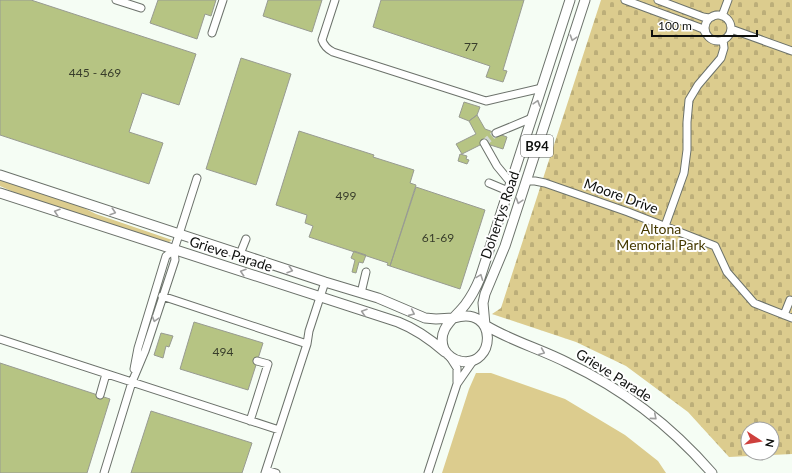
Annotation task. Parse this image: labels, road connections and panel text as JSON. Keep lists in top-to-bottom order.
{
  "streets": {
    "main road": ["B94", "Dohertys Road", "Grieve Parade"],
    "street": ["Moore Drive"]
  },
  "crossings": [
    ["B94", "Dohertys Road"],
    ["B94", "Grieve Parade"],
    ["Moore Drive", "Dohertys Road"],
    ["Dohertys Road", "Grieve Parade"]
  ],
  "parks": ["Altona Memorial Park"],
  "house_numbers": [
    "77",
    "445 - 469",
    "499",
    "61-69",
    "494"
  ],
  "scale_bar": "100 m",
  "north": "right"
}
